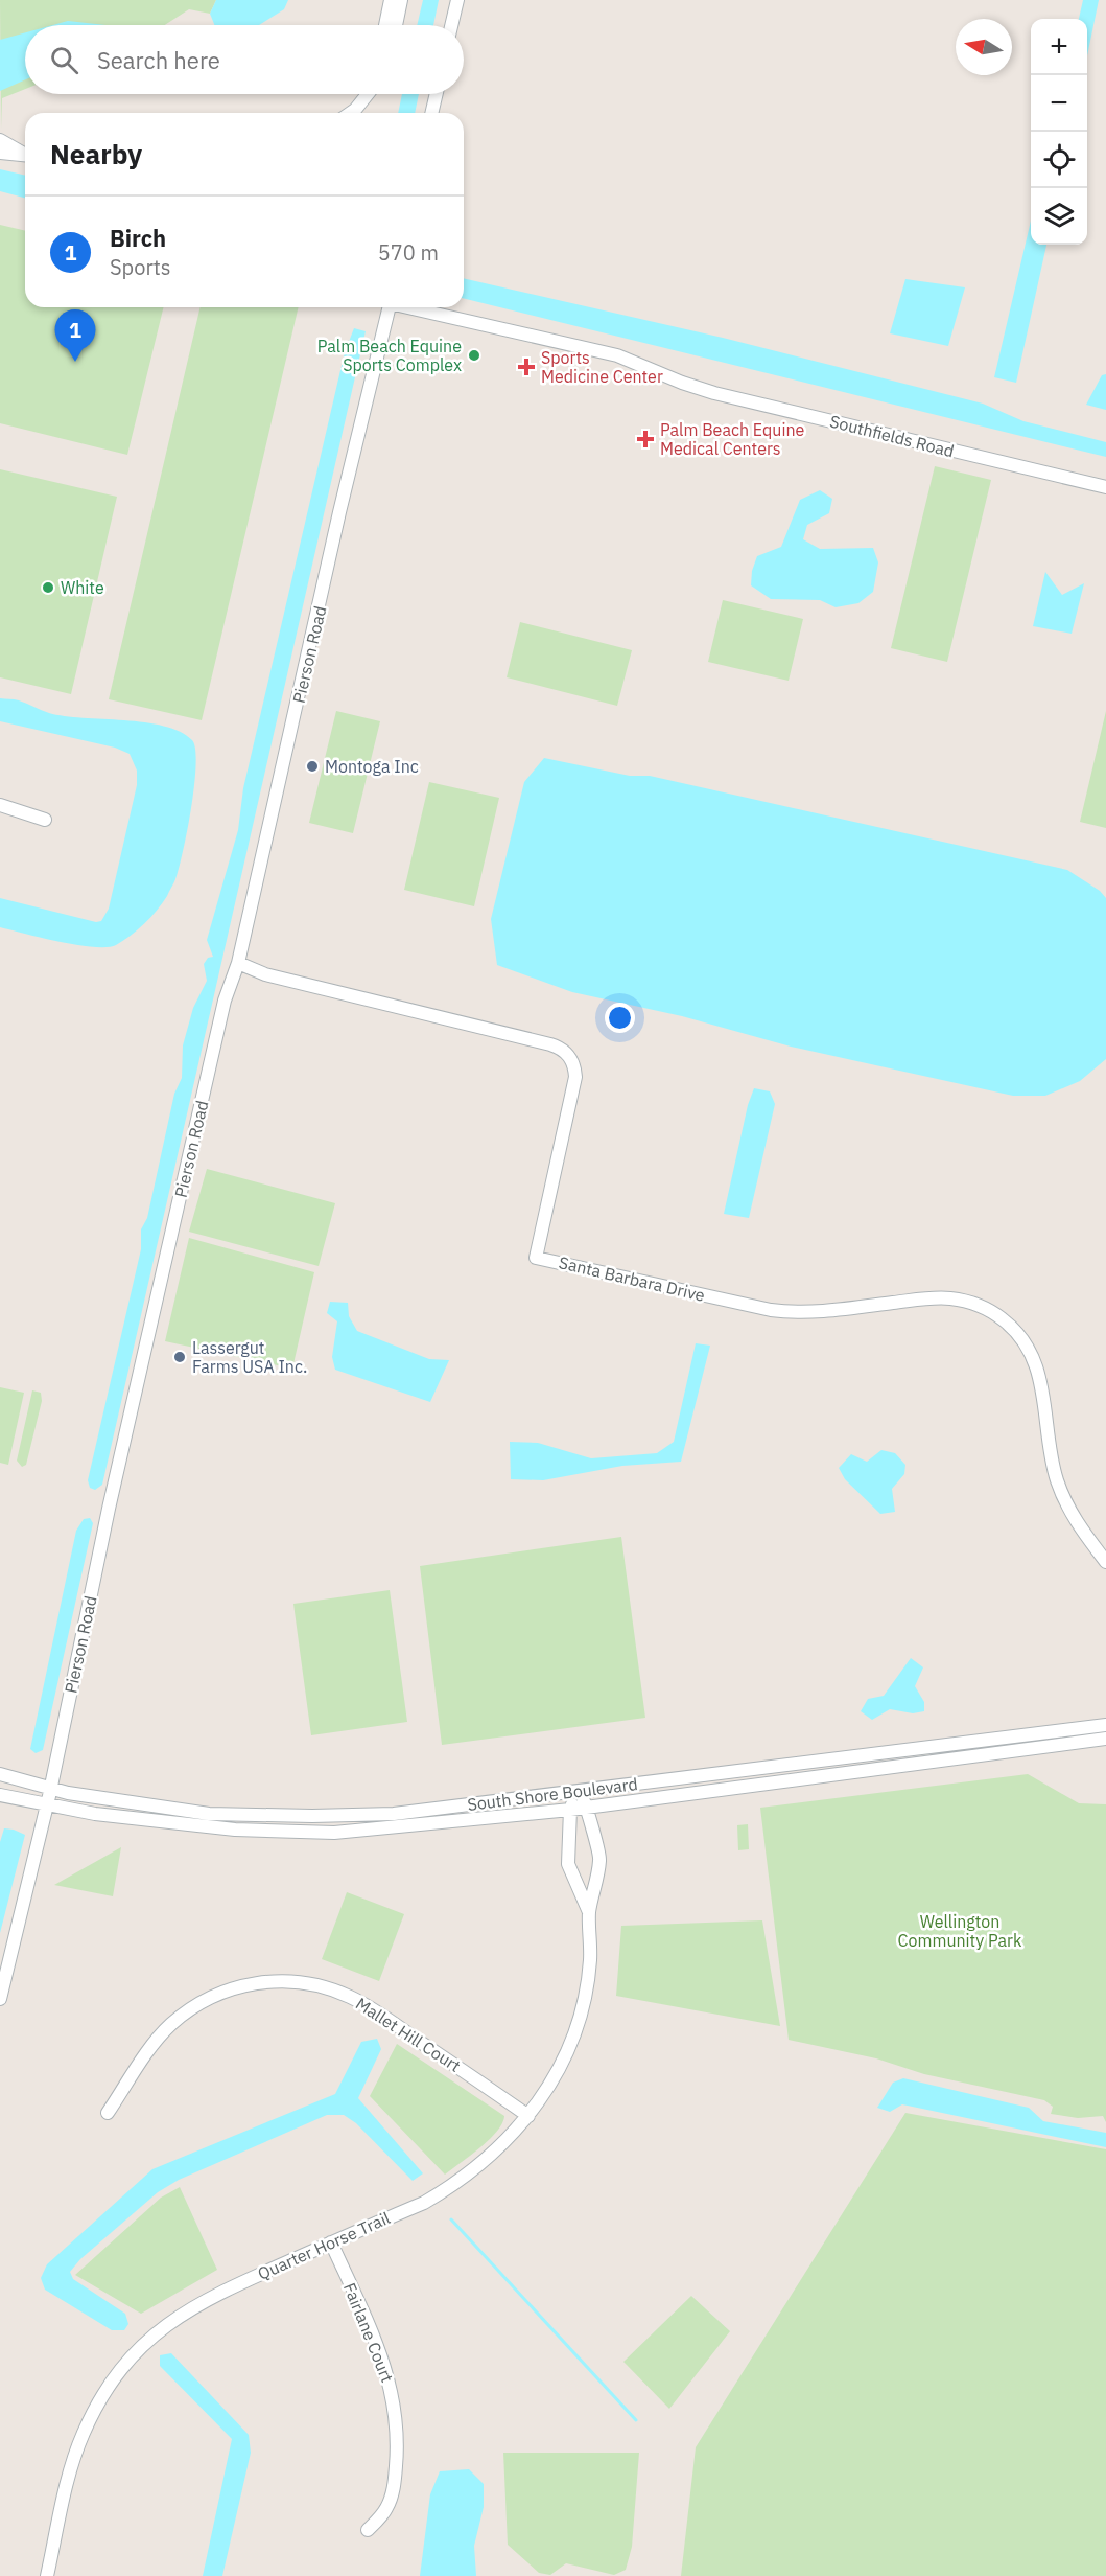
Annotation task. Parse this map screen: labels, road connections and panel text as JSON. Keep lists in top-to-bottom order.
{
  "streets": {
    "street": [
      "Southfields Road",
      "Pierson Road",
      "Santa Barbara Drive",
      "South Shore Boulevard",
      "Mallet Hill Court",
      "Quarter Horse Trail",
      "Fairlane Court"
    ]
  },
  "crossings": [
    ["Pierson Road", "Santa Barbara Drive"],
    ["Pierson Road", "South Shore Boulevard"],
    ["South Shore Boulevard", "Quarter Horse Trail"],
    ["Mallet Hill Court", "Quarter Horse Trail"],
    ["Quarter Horse Trail", "Fairlane Court"]
  ],
  "parks": ["Wellington Community Park"],
  "places": {
    "other": [
      "Palm Beach Equine Sports Complex",
      "White",
      "Montoga Inc",
      "Lassergut Farms USA Inc."
    ],
    "health": ["Sports Medicine Center", "Palm Beach Equine Medical Centers"]
  },
  "north": "left",
  "page": {
    "map_buttons": ["+", "−"],
    "search": "Search here",
    "heading": "Nearby",
    "list": [
      {
        "mark": "1",
        "name": "Birch",
        "note": "Sports",
        "value": "570 m"
      }
    ],
    "pins": "1"
  }
}
